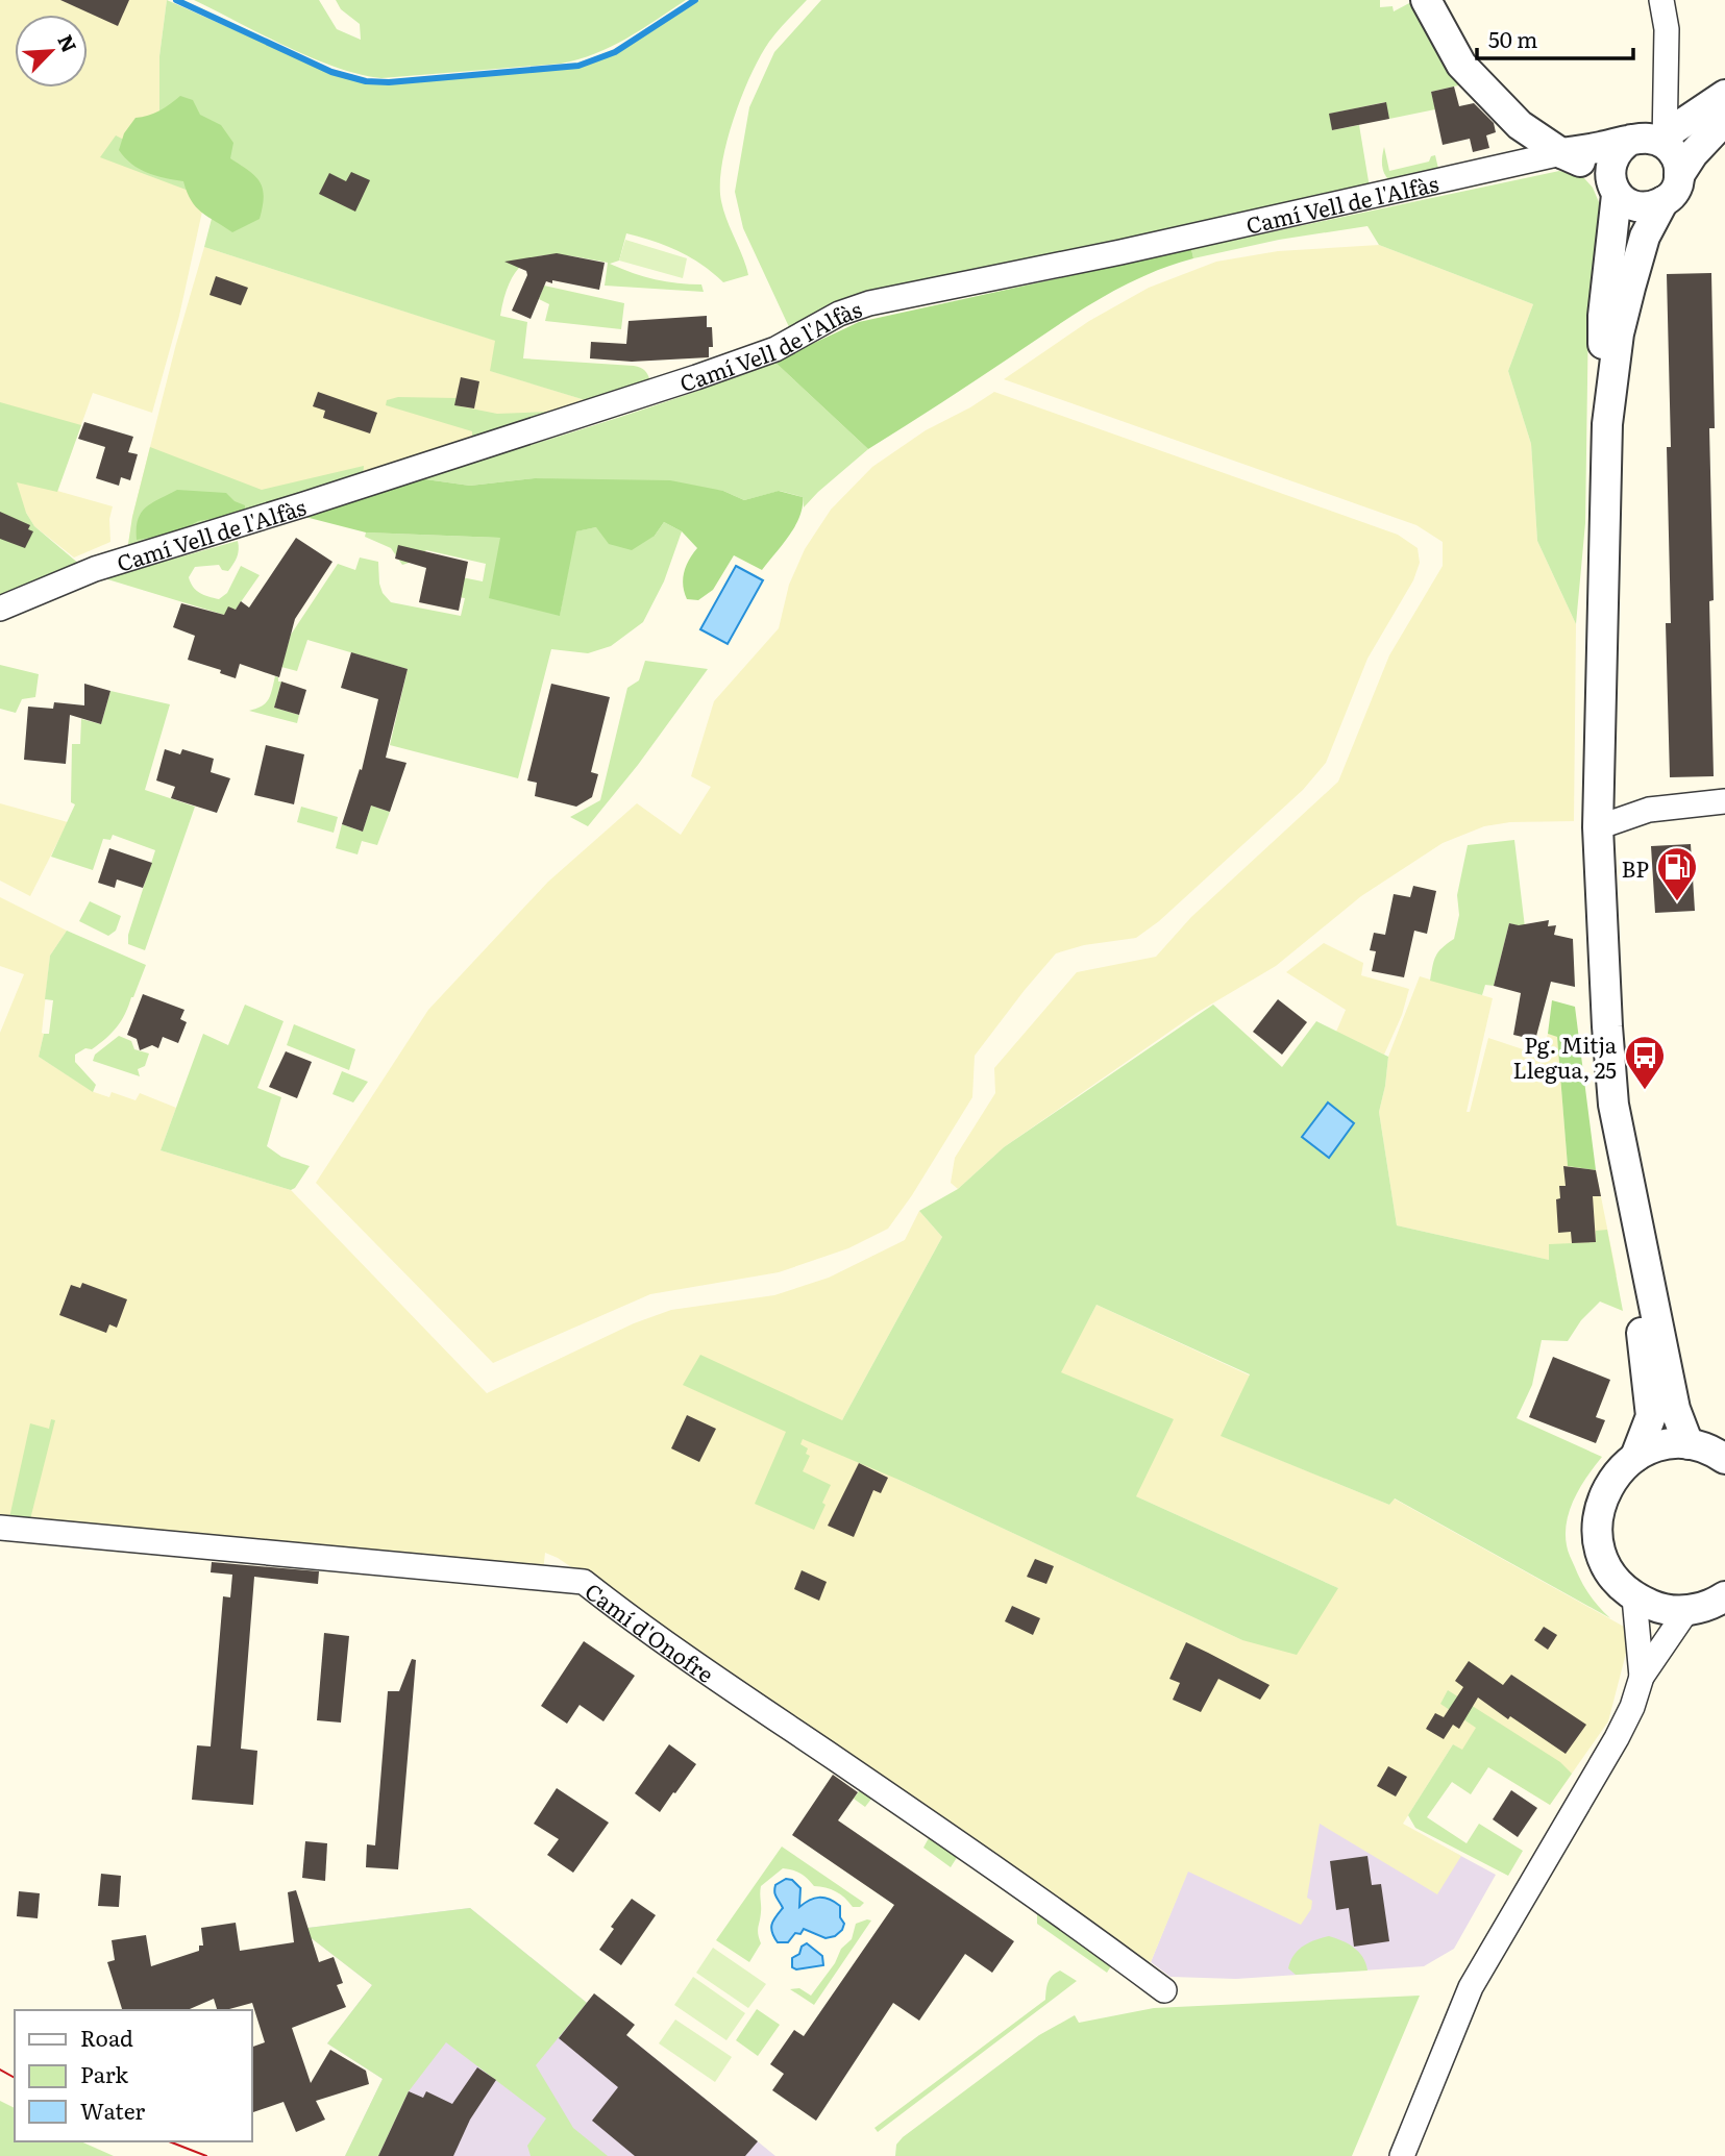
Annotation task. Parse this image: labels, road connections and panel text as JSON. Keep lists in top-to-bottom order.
{
  "streets": {
    "street": ["Camí Vell de l'Alfàs", "Camí d'Onofre"]
  },
  "places": {
    "fuel station": ["BP"],
    "bus stop": ["Pg. Mitja Llegua, 25"]
  },
  "legend": ["Road", "Park", "Water"],
  "scale_bar": "50 m",
  "north": "top right"
}
